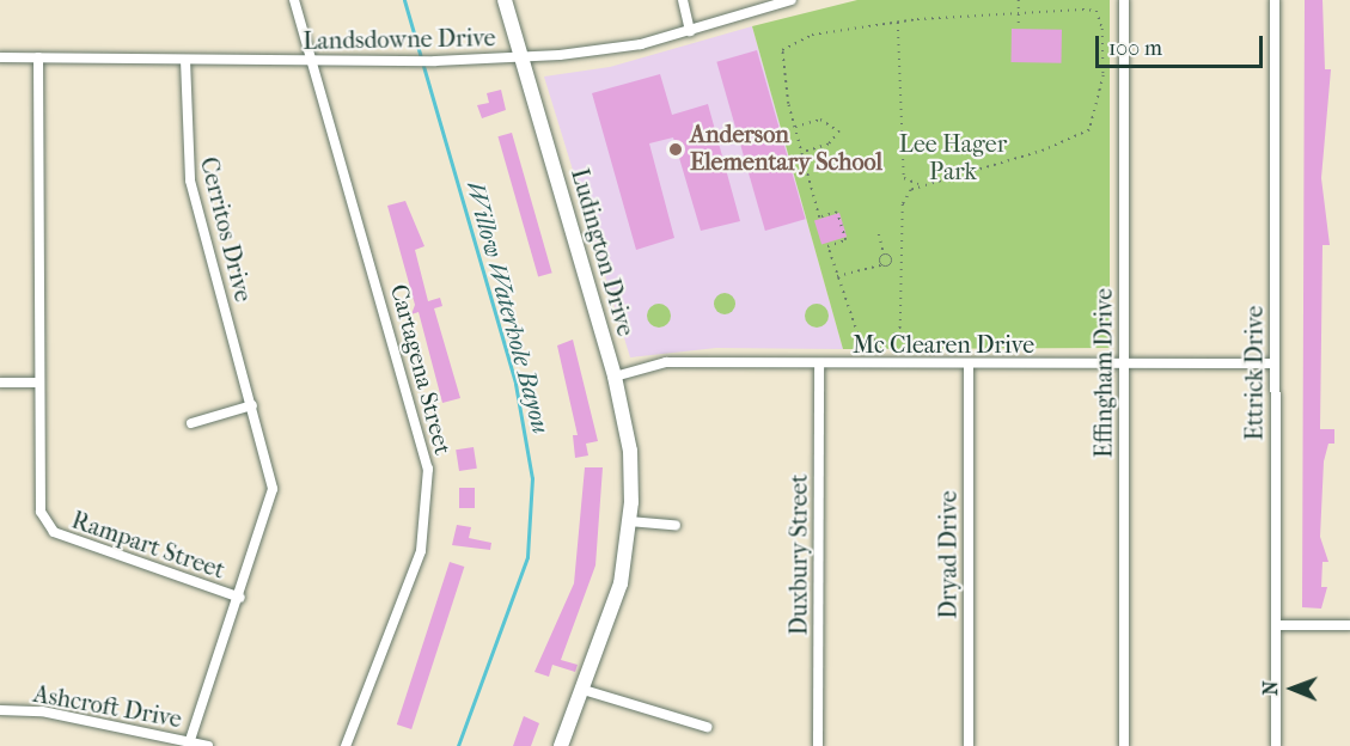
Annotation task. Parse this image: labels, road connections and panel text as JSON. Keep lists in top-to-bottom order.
{
  "streets": {
    "street": [
      "Landsdowne Drive",
      "Cerritos Drive",
      "Ludington Drive",
      "Mc Clearen Drive",
      "Cartagena Street",
      "Effingham Drive",
      "Ettrick Drive",
      "Rampart Street",
      "Duxbury Street",
      "Dryad Drive",
      "Ashcroft Drive"
    ]
  },
  "crossings": [
    ["Landsdowne Drive", "Cerritos Drive"],
    ["Landsdowne Drive", "Ludington Drive"],
    ["Landsdowne Drive", "Cartagena Street"],
    ["Cerritos Drive", "Rampart Street"],
    ["Cerritos Drive", "Ashcroft Drive"],
    ["Ludington Drive", "Mc Clearen Drive"],
    ["Mc Clearen Drive", "Effingham Drive"],
    ["Mc Clearen Drive", "Ettrick Drive"],
    ["Mc Clearen Drive", "Duxbury Street"],
    ["Mc Clearen Drive", "Dryad Drive"]
  ],
  "water": ["Willow Waterhole Bayou"],
  "parks": ["Lee Hager Park"],
  "places": ["Anderson Elementary School"],
  "scale_bar": "100 m",
  "north": "left"
}
